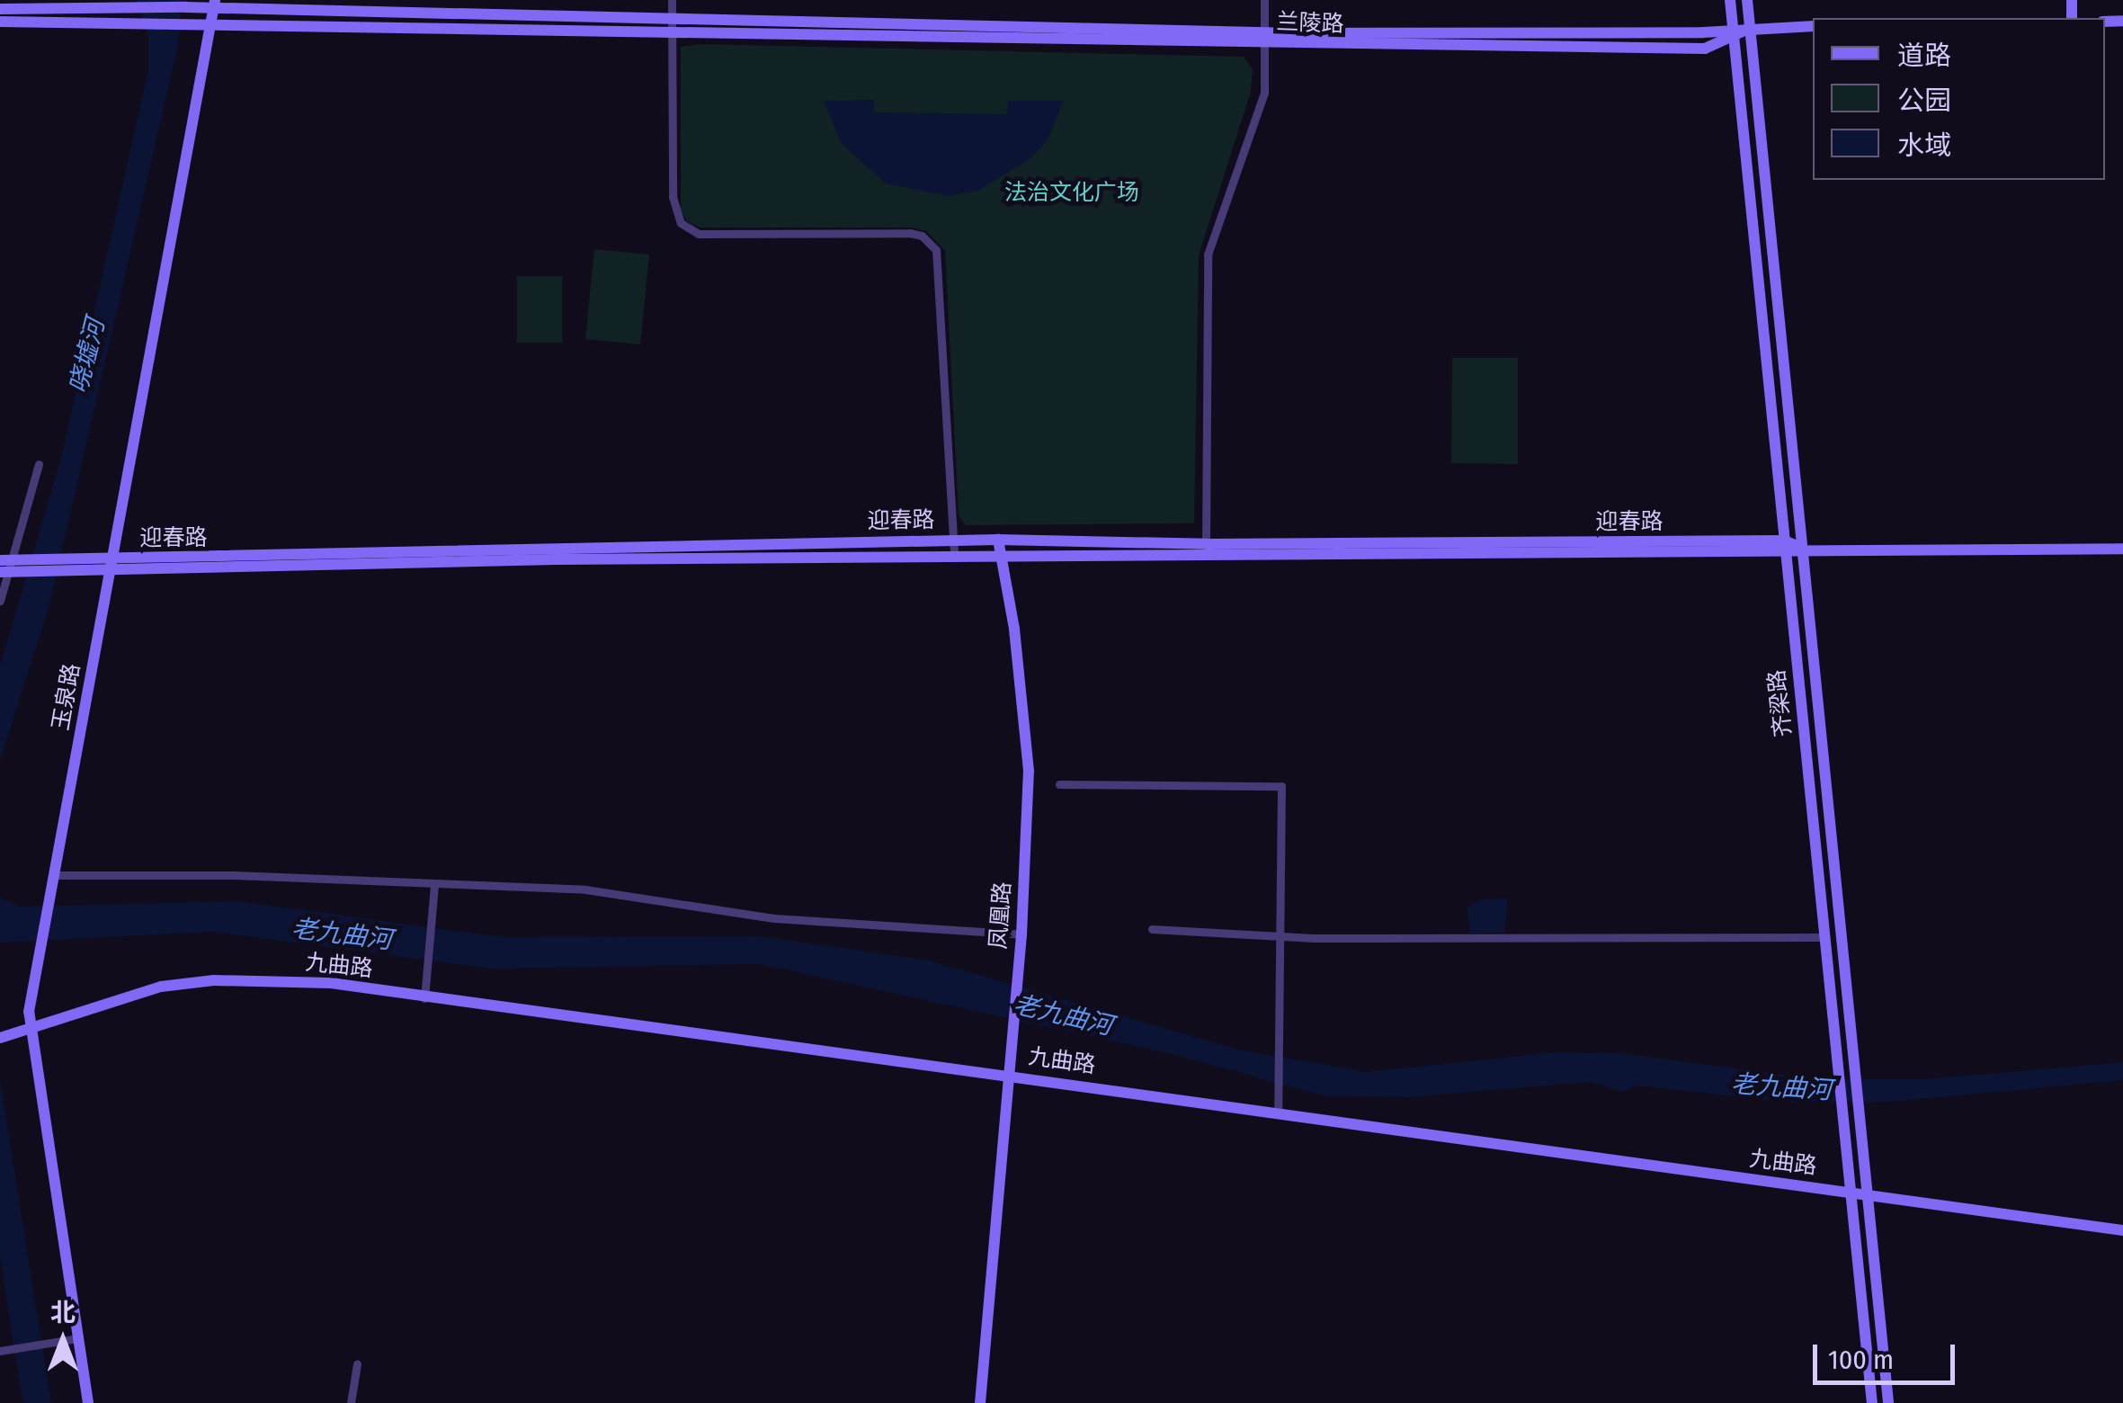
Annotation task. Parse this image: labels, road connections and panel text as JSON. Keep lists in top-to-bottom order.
{
  "streets": {
    "street": [
      "兰陵路",
      "迎春路",
      "玉泉路",
      "齐梁路",
      "凤凰路",
      "九曲路"
    ]
  },
  "crossings": [
    ["兰陵路", "玉泉路"],
    ["兰陵路", "齐梁路"],
    ["迎春路", "玉泉路"],
    ["迎春路", "齐梁路"],
    ["迎春路", "凤凰路"],
    ["玉泉路", "九曲路"],
    ["齐梁路", "九曲路"],
    ["凤凰路", "九曲路"]
  ],
  "water": ["哓墟河", "老九曲河"],
  "parks": ["法治文化广场"],
  "legend": ["道路", "公园", "水域"],
  "scale_bar": "100 m",
  "north": "top"
}
